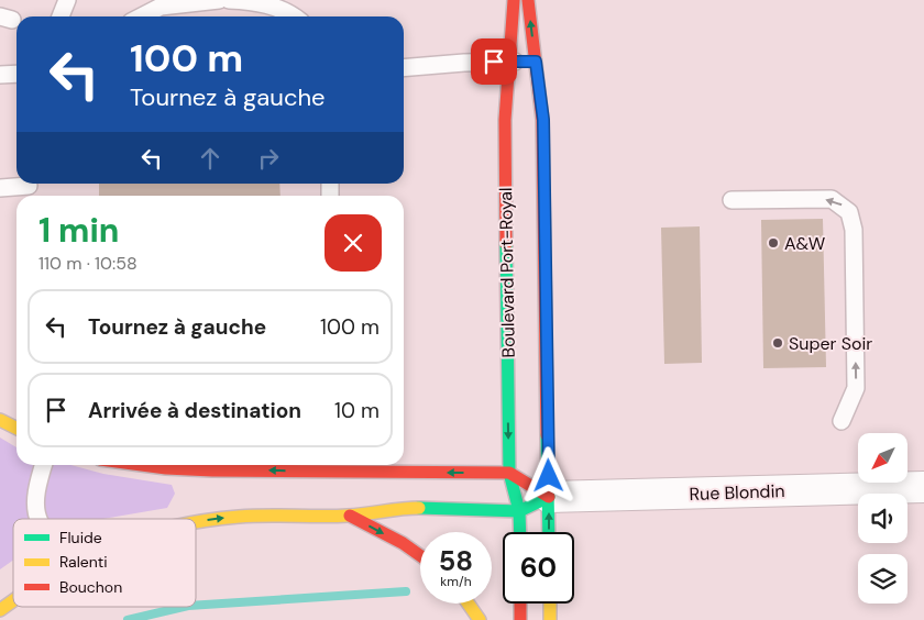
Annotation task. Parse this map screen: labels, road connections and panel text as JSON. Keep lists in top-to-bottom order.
{
  "streets": {
    "main road": ["Boulevard Port-Royal"],
    "street": ["Rue Blondin"]
  },
  "places": ["A&W", "Super Soir"],
  "legend": ["Fluide", "Ralenti", "Bouchon"],
  "north": "bottom left",
  "page": {
    "turn": ["100 m", "Tournez à gauche"],
    "heading": ["1 min", "110 m · 10:58"],
    "list": [
      {
        "name": "Tournez à gauche",
        "value": "100 m"
      },
      {
        "name": "Arrivée à destination",
        "value": "10 m"
      }
    ],
    "speed": "58 km/h",
    "limit": "60"
  }
}
